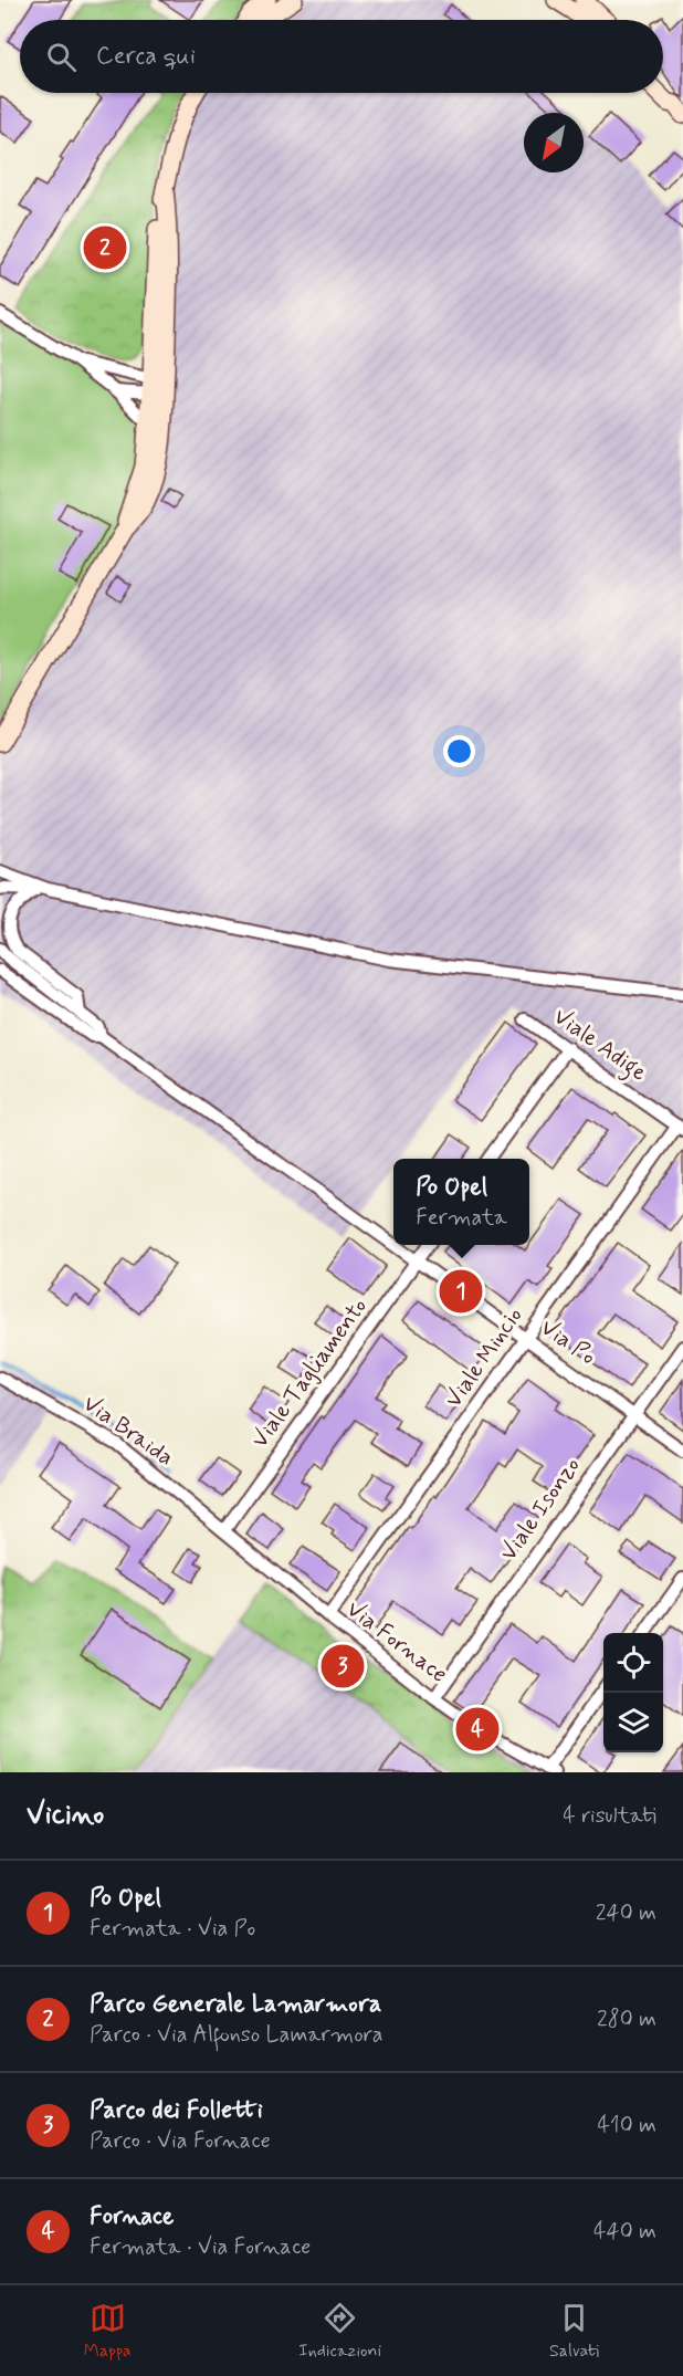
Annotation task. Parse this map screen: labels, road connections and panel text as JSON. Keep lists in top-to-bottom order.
{
  "streets": {
    "street": [
      "Viale Adige",
      "Via Po",
      "Viale Mincio",
      "Viale Tagliamento",
      "Via Braida",
      "Viale Isonzo",
      "Via Fornace"
    ]
  },
  "crossings": [
    ["Viale Adige", "Viale Mincio"],
    ["Via Po", "Viale Mincio"],
    ["Via Po", "Viale Tagliamento"],
    ["Via Po", "Viale Isonzo"],
    ["Viale Mincio", "Via Fornace"],
    ["Viale Tagliamento", "Via Braida"],
    ["Viale Tagliamento", "Via Fornace"],
    ["Via Braida", "Via Fornace"],
    ["Viale Isonzo", "Via Fornace"]
  ],
  "north": "bottom left",
  "page": {
    "search": "Cerca qui",
    "pins": [
      "2",
      "1",
      "3",
      "4"
    ],
    "popup": ["Po Opel", "Fermata"],
    "heading": ["Vicino", "4 risultati"],
    "list": [
      {
        "mark": "1",
        "name": "Po Opel",
        "note": "Fermata · Via Po",
        "value": "240 m"
      },
      {
        "mark": "2",
        "name": "Parco Generale Lamarmora",
        "note": "Parco · Via Alfonso Lamarmora",
        "value": "280 m"
      },
      {
        "mark": "3",
        "name": "Parco dei Folletti",
        "note": "Parco · Via Fornace",
        "value": "410 m"
      },
      {
        "mark": "4",
        "name": "Fornace",
        "note": "Fermata · Via Fornace",
        "value": "440 m"
      }
    ],
    "nav": ["Mappa", "Indicazioni", "Salvati"]
  }
}
